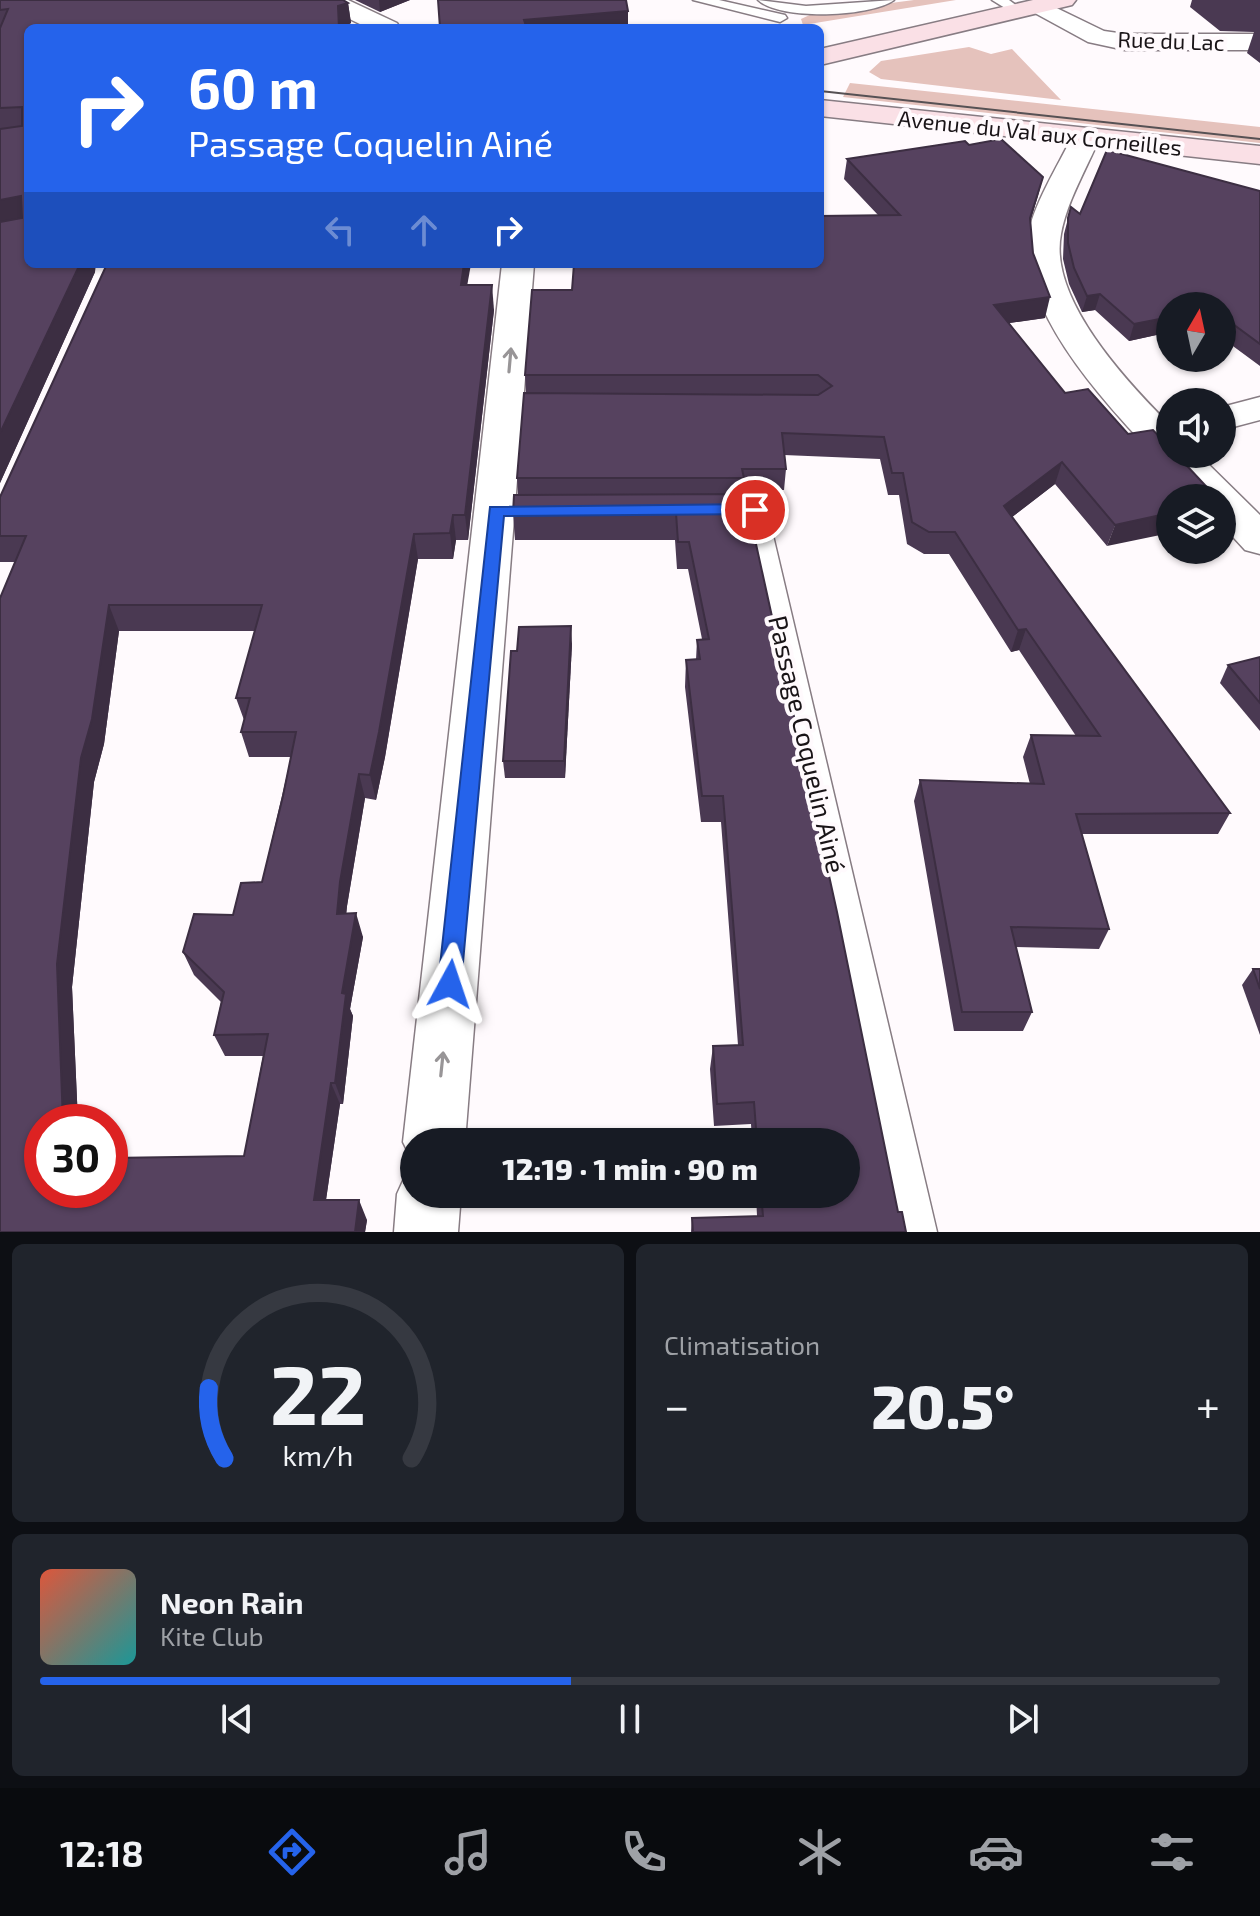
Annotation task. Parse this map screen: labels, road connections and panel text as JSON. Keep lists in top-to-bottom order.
{
  "streets": {
    "street": ["Rue du Lac", "Avenue du Val aux Corneilles"],
    "lane": ["Passage Coquelin Ainé"]
  },
  "north": "top",
  "page": {
    "turn": ["60 m", "Passage Coquelin Ainé"],
    "limit": "30",
    "trip": "12:19 · 1 min · 90 m",
    "tile": "Climatisation",
    "heat": ["−", "20.5°", "+"],
    "song": ["Neon Rain", "Kite Club"],
    "tabs": "12:18",
    "gauge": ["22", "km/h"]
  }
}
